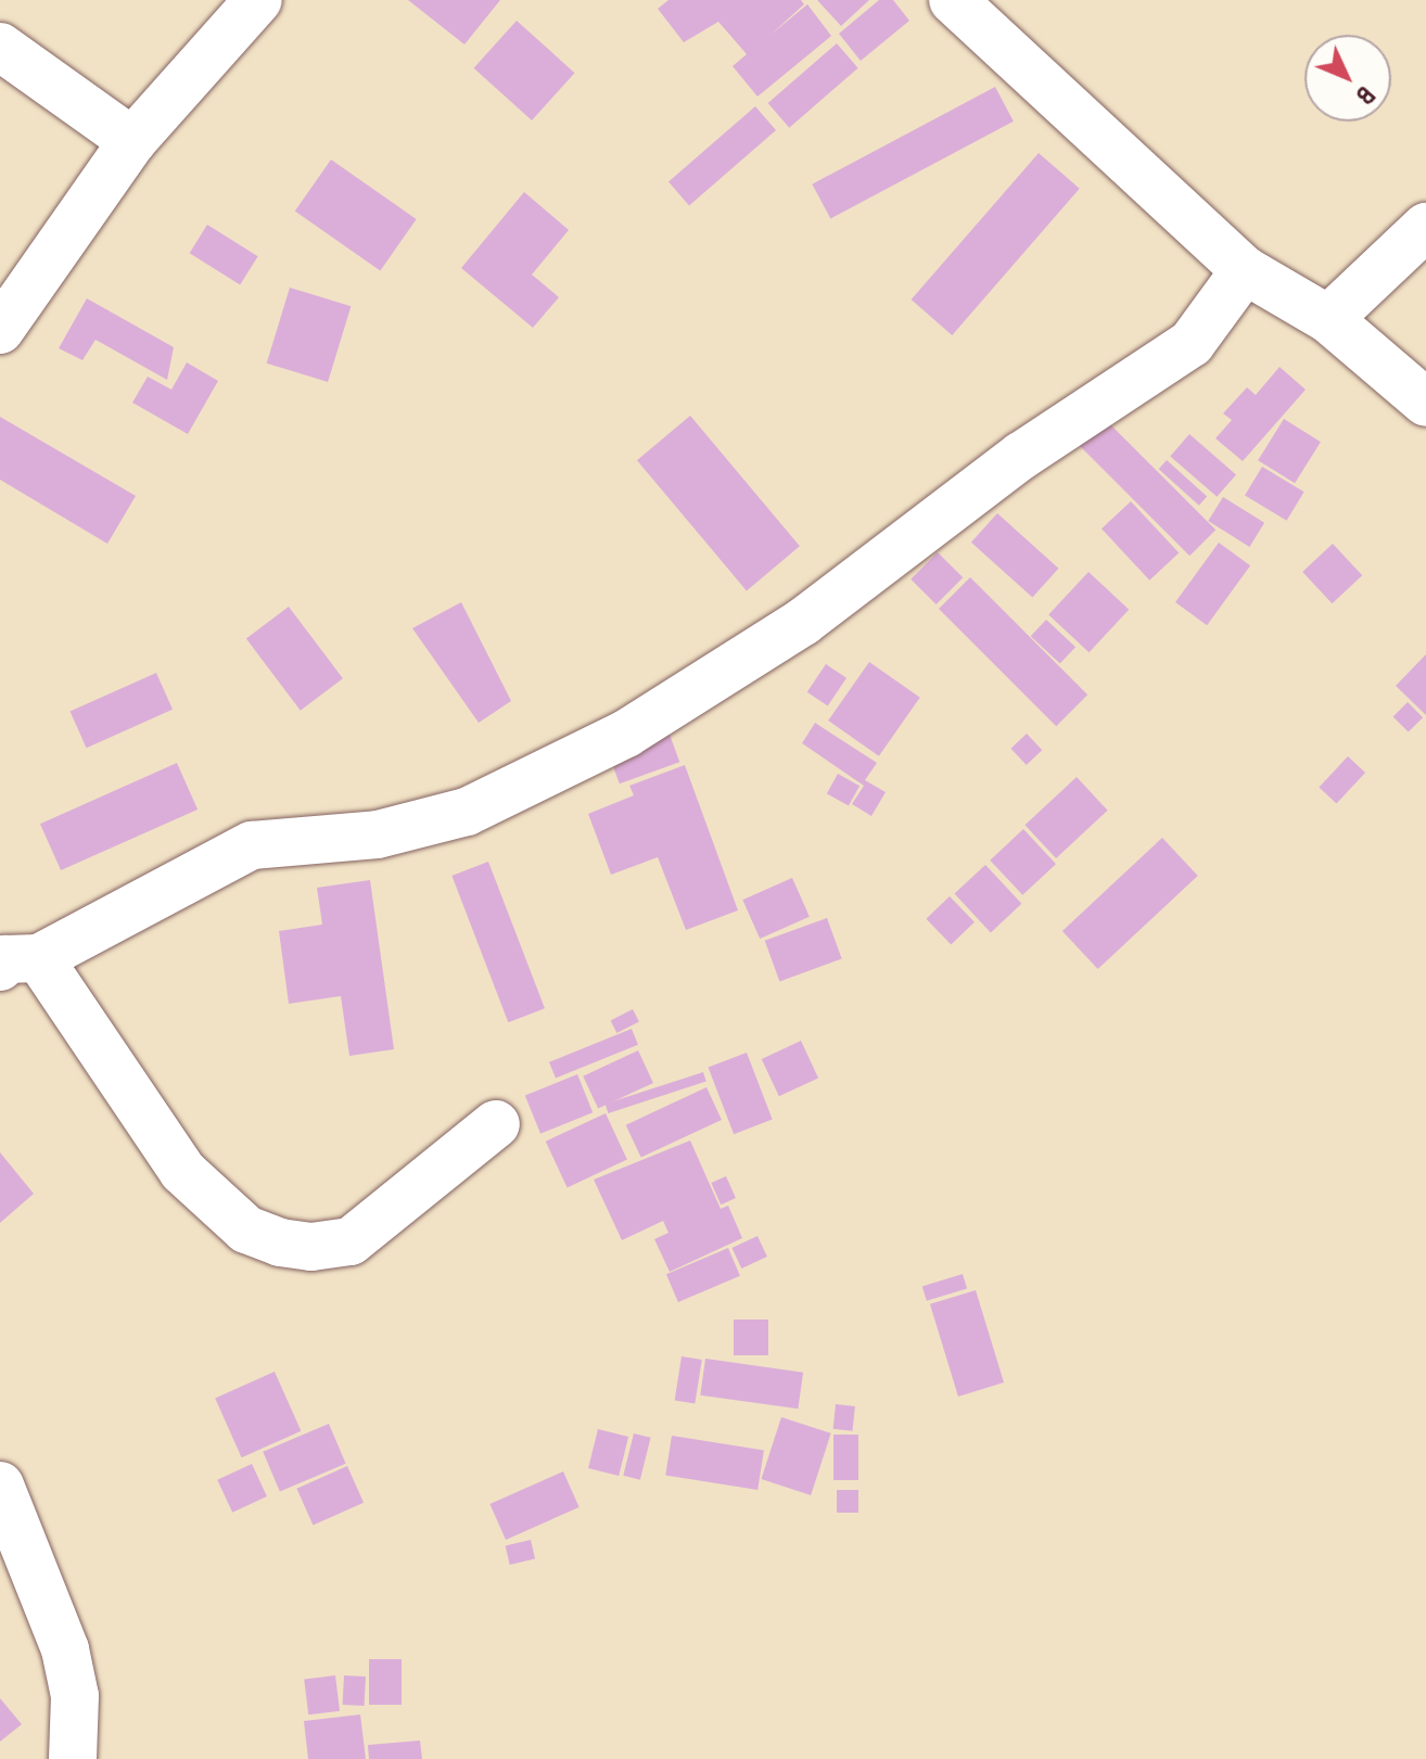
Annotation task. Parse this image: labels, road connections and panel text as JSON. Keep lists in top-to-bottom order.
{
  "north": "bottom right"
}
